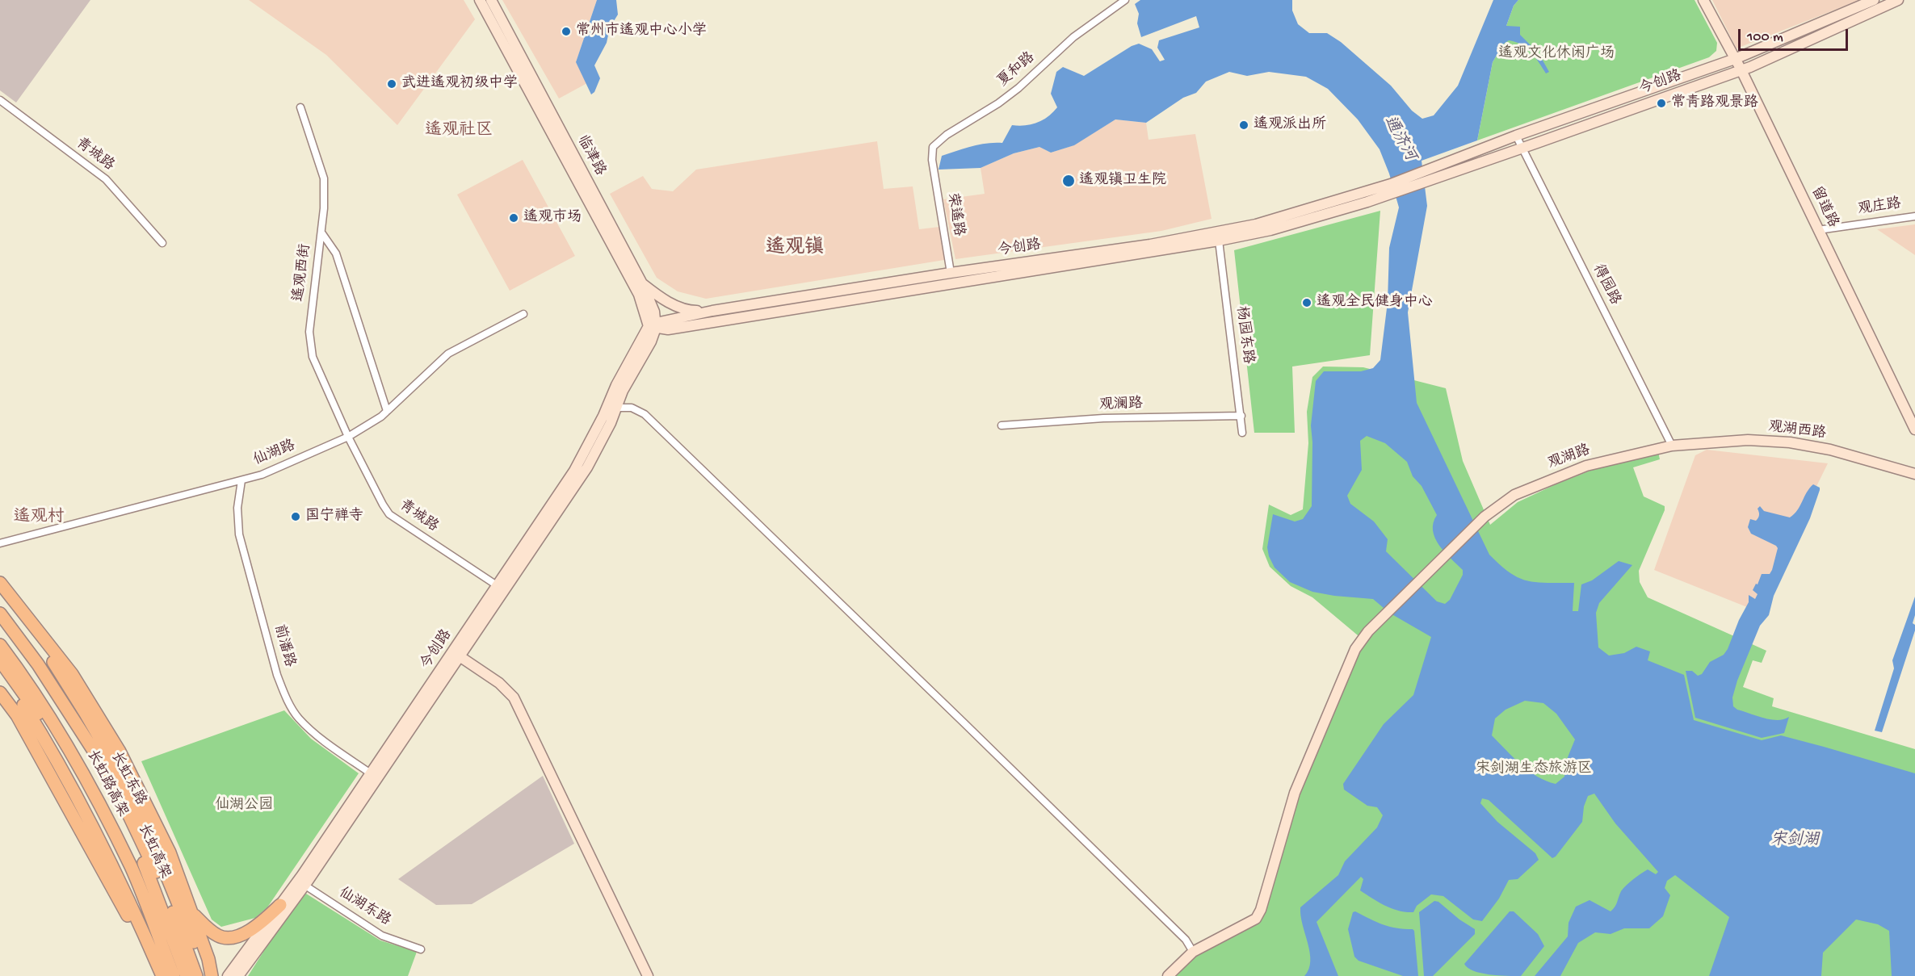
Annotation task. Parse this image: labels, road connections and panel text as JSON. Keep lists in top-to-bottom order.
{
  "streets": {
    "highway": ["长虹东路", "长虹路高架", "长虹高架"],
    "main road": [
      "今创路",
      "临津路",
      "留道路",
      "观湖西路",
      "观湖路"
    ],
    "street": [
      "夏和路",
      "青城路",
      "观庄路",
      "荣遥路",
      "遥观西街",
      "得园路",
      "杨园东路",
      "观澜路",
      "仙湖路",
      "前潘路",
      "仙湖东路"
    ]
  },
  "crossings": [
    ["夏和路", "荣遥路"],
    ["今创路", "青城路"],
    ["今创路", "临津路"],
    ["今创路", "留道路"],
    ["今创路", "荣遥路"],
    ["今创路", "得园路"],
    ["今创路", "杨园东路"],
    ["今创路", "前潘路"],
    ["今创路", "仙湖东路"],
    ["青城路", "遥观西街"],
    ["青城路", "仙湖路"],
    ["留道路", "观庄路"],
    ["遥观西街", "仙湖路"],
    ["得园路", "观湖西路"],
    ["得园路", "观湖路"],
    ["杨园东路", "观澜路"],
    ["观湖西路", "观湖路"],
    ["仙湖路", "前潘路"]
  ],
  "districts": ["遥观社区", "遥观镇", "遥观村"],
  "water": ["通济河", "宋剑湖"],
  "parks": ["遥观文化休闲广场", "宋剑湖生态旅游区", "仙湖公园"],
  "places": [
    "常州市遥观中心小学",
    "武进遥观初级中学",
    "常青路观景路",
    "遥观派出所",
    "遥观镇卫生院",
    "遥观市场",
    "遥观全民健身中心",
    "国宁禅寺"
  ],
  "scale_bar": "100 m"
}
